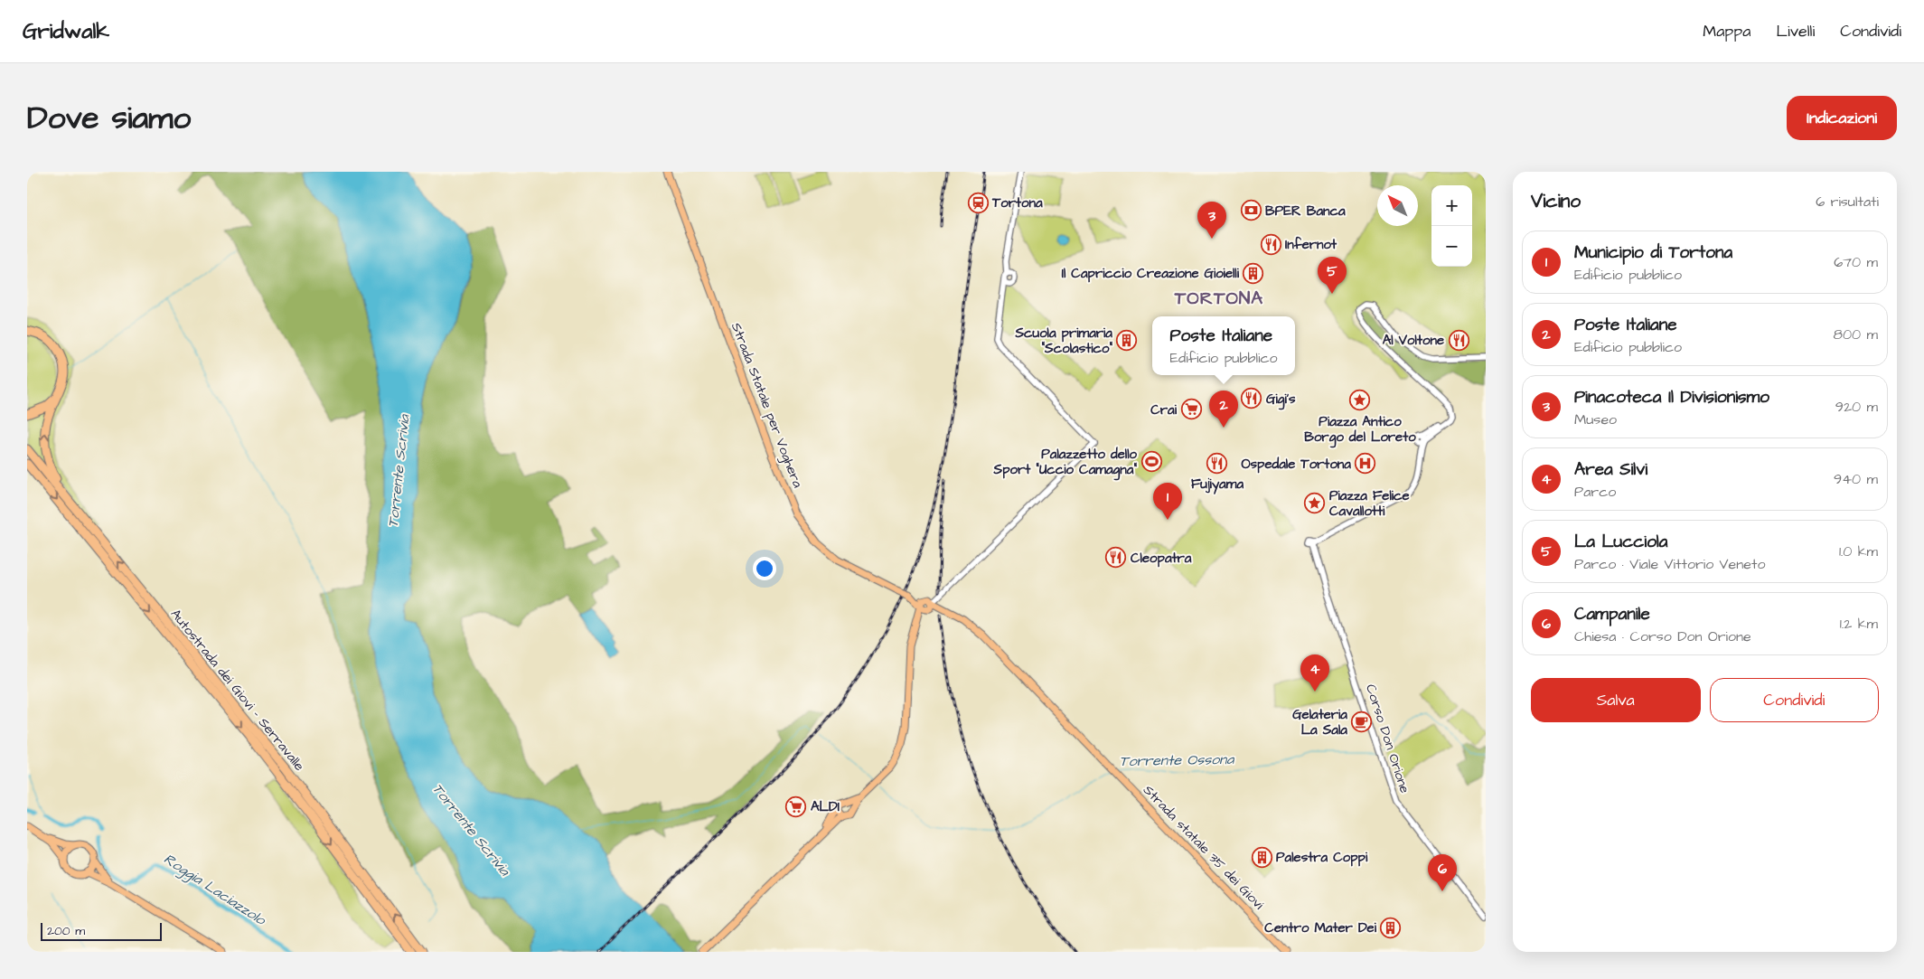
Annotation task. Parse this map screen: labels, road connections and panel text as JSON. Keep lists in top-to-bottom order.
{
  "streets": {
    "highway": ["Autostrada dei Giovi - Serravalle"],
    "main road": ["Strada Statale per Voghera", "Strada statale 35 dei Giovi"],
    "street": ["Corso Don Orione"]
  },
  "crossings": [
    ["Strada Statale per Voghera", "Strada statale 35 dei Giovi"]
  ],
  "districts": ["TORTONA"],
  "water": ["Torrente Scrivia", "Torrente Ossona", "Roggia Laciazzolo"],
  "places": {
    "station": ["Tortona"],
    "bank": ["BPER Banca"],
    "restaurant": [
      "Infernot",
      "Al Voltone",
      "Gigi's",
      "Fujiyama",
      "Cleopatra"
    ],
    "building": [
      "Il Capriccio Creazione Gioielli",
      "Scuola primaria \"Scolastico\"",
      "Palestra Coppi",
      "Centro Mater Dei"
    ],
    "place": ["Piazza Antico Borgo del Loreto", "Piazza Felice Cavallotti"],
    "supermarket": ["Crai", "ALDI"],
    "sports": ["Palazzetto dello Sport \"Uccio Camagna\""],
    "hospital": ["Ospedale Tortona"],
    "cafe": ["Gelateria La Sala"]
  },
  "scale_bar": "200 m",
  "north": "top left",
  "page": {
    "header": "Gridwalk",
    "nav": ["Mappa", "Livelli", "Condividi"],
    "title": "Dove siamo",
    "buttons": [
      "Indicazioni",
      ["Salva", "Condividi"]
    ],
    "heading": ["Vicino", "6 risultati"],
    "map_buttons": ["+", "−"],
    "pins": [
      "3",
      "5",
      "2",
      "1",
      "4",
      "6"
    ],
    "list": [
      {
        "mark": "1",
        "name": "Municipio di Tortona",
        "note": "Edificio pubblico",
        "value": "670 m"
      },
      {
        "mark": "2",
        "name": "Poste Italiane",
        "note": "Edificio pubblico",
        "value": "800 m"
      },
      {
        "mark": "3",
        "name": "Pinacoteca Il Divisionismo",
        "note": "Museo",
        "value": "920 m"
      },
      {
        "mark": "4",
        "name": "Area Silvi",
        "note": "Parco",
        "value": "940 m"
      },
      {
        "mark": "5",
        "name": "La Lucciola",
        "note": "Parco · Viale Vittorio Veneto",
        "value": "1.0 km"
      },
      {
        "mark": "6",
        "name": "Campanile",
        "note": "Chiesa · Corso Don Orione",
        "value": "1.2 km"
      }
    ],
    "popup": ["Poste Italiane", "Edificio pubblico"],
    "scale": "200 m"
  }
}
